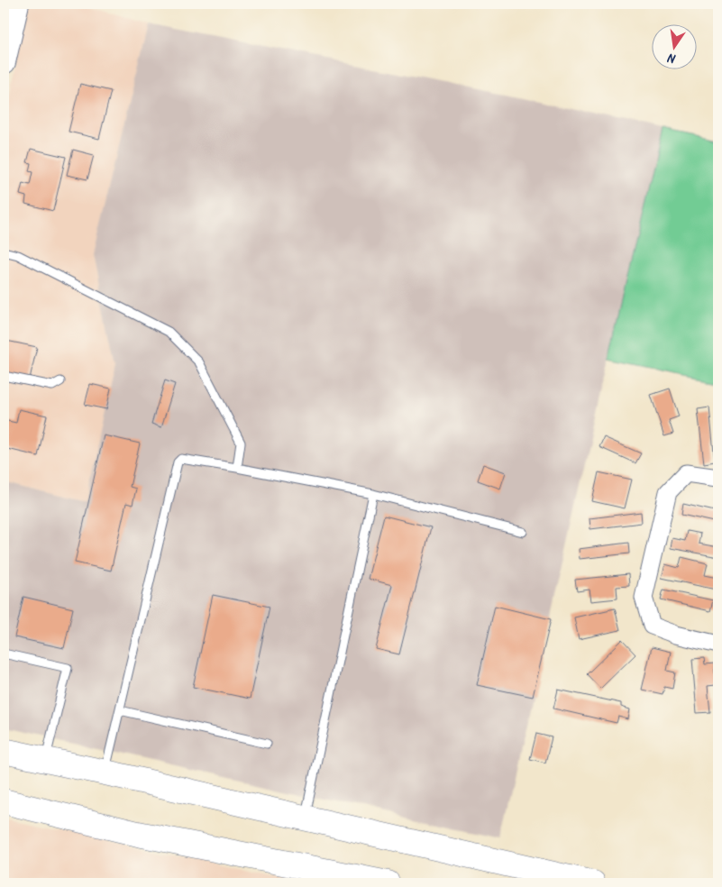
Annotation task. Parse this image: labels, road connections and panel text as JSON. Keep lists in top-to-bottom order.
{
  "north": "bottom"
}
